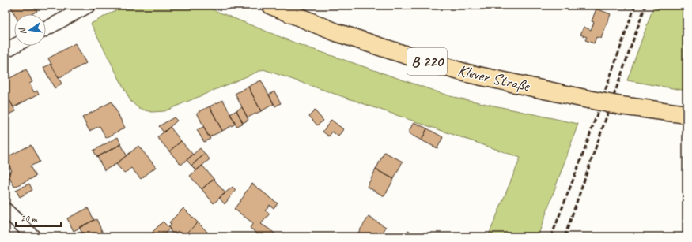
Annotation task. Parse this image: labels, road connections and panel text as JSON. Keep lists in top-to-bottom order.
{
  "streets": {
    "main road": ["B 220", "Klever Straße"]
  },
  "scale_bar": "20 m",
  "north": "left"
}
